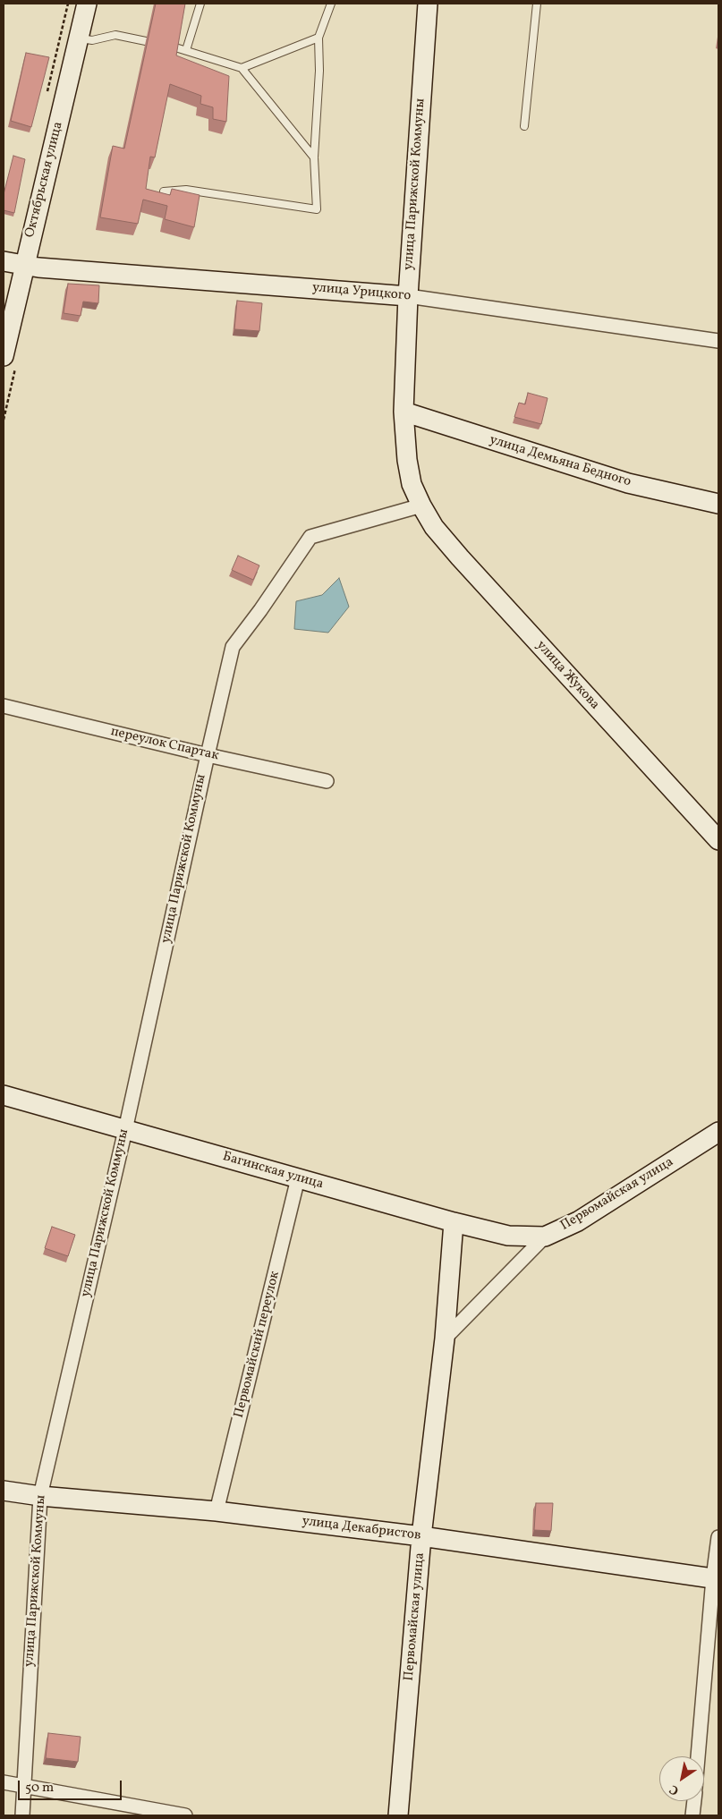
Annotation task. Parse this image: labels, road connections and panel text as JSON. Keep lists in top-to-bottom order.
{
  "streets": {
    "main road": [
      "Октябрьская улица",
      "улица Парижской Коммуны",
      "улица Урицкого",
      "улица Демьяна Бедного",
      "улица Жукова",
      "Багинская улица",
      "Первомайская улица",
      "улица Декабристов"
    ],
    "street": ["переулок Спартак", "Первомайский переулок"]
  },
  "crossings": [
    ["Октябрьская улица", "улица Урицкого"],
    ["улица Парижской Коммуны", "улица Урицкого"],
    ["улица Парижской Коммуны", "улица Демьяна Бедного"],
    ["улица Парижской Коммуны", "улица Жукова"],
    ["улица Парижской Коммуны", "переулок Спартак"],
    ["улица Парижской Коммуны", "Багинская улица"],
    ["улица Парижской Коммуны", "улица Декабристов"],
    ["Багинская улица", "Первомайская улица"],
    ["Багинская улица", "Первомайский переулок"],
    ["Первомайская улица", "улица Декабристов"],
    ["Первомайский переулок", "улица Декабристов"]
  ],
  "scale_bar": "50 m",
  "north": "bottom left"
}
